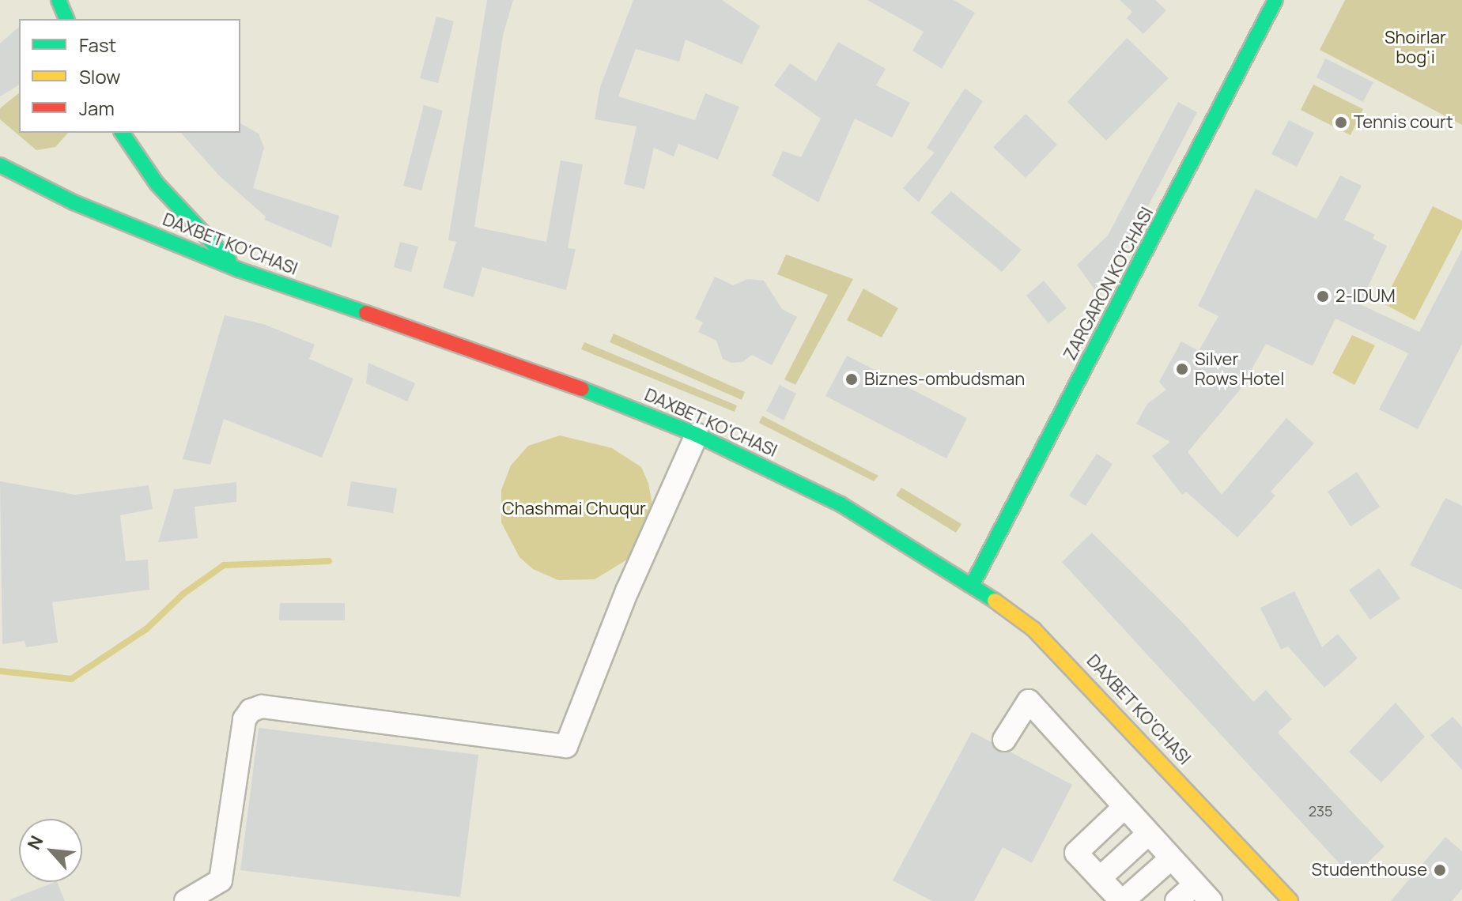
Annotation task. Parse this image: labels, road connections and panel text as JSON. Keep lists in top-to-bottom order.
{
  "streets": {
    "main road": ["DAXBET KO'CHASI", "ZARGARON KO'CHASI"]
  },
  "crossings": [
    ["DAXBET KO'CHASI", "ZARGARON KO'CHASI"]
  ],
  "parks": ["Shoirlar bog'i", "Chashmai Chuqur"],
  "places": [
    "Tennis court",
    "2-IDUM",
    "Silver Rows Hotel",
    "Biznes-ombudsman",
    "Studenthouse"
  ],
  "house_numbers": ["235"],
  "legend": ["Fast", "Slow", "Jam"],
  "north": "top left"
}
